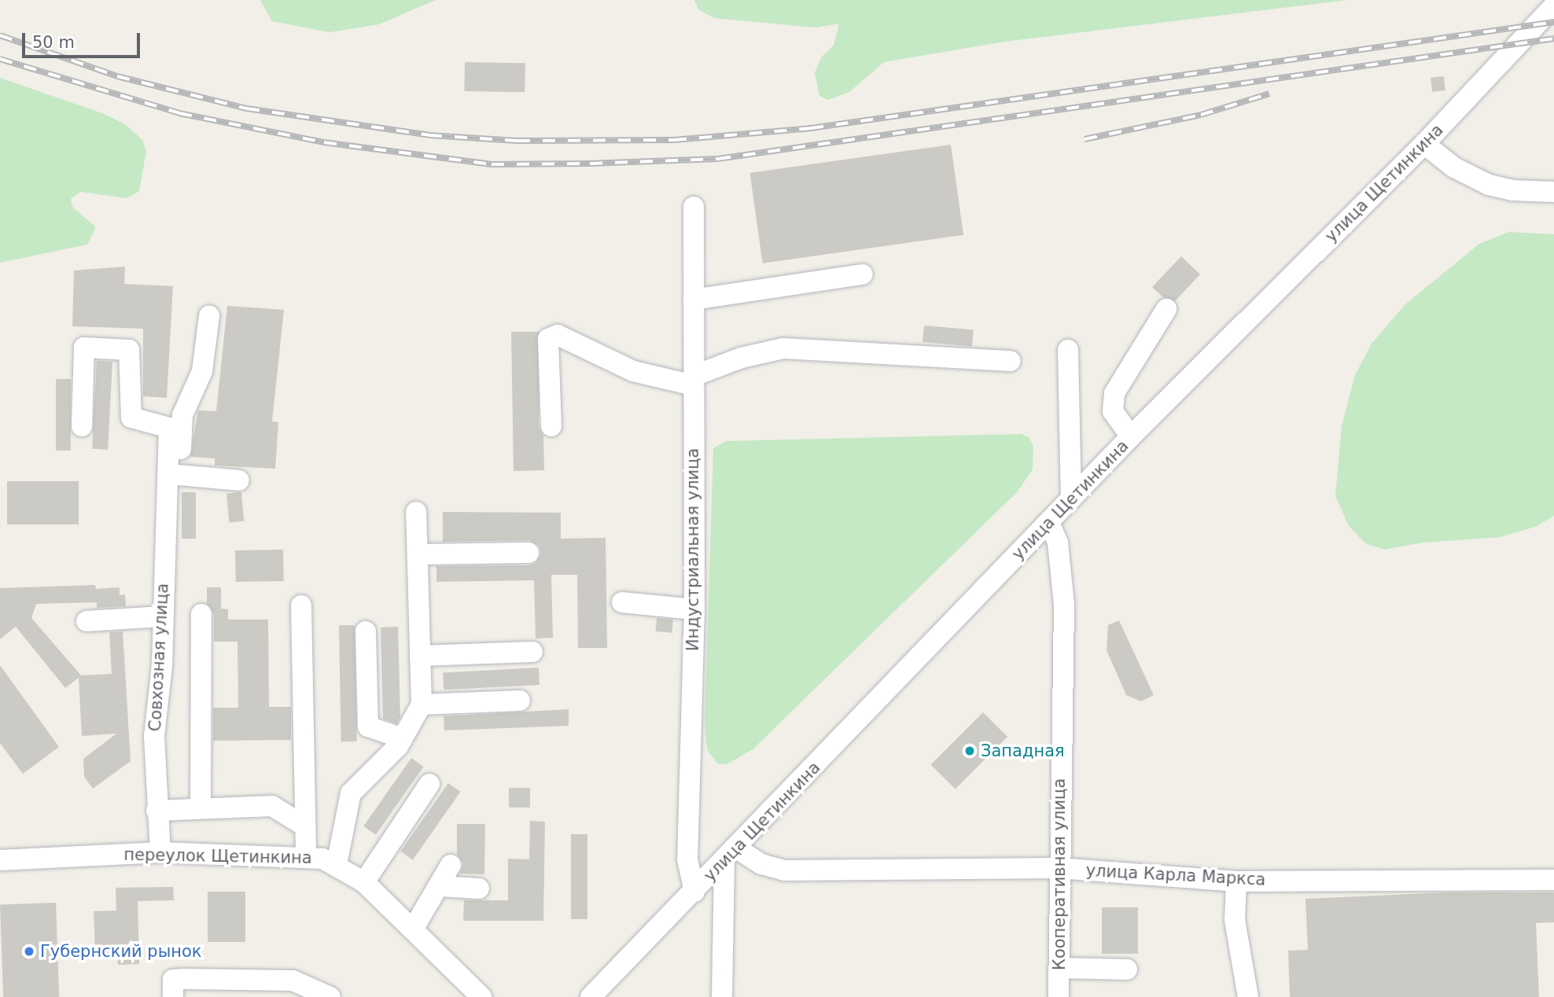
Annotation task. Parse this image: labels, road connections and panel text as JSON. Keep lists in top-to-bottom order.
{
  "streets": {
    "street": [
      "улица Щетинкина",
      "Индустриальная улица",
      "Совхозная улица",
      "переулок Щетинкина",
      "Кооперативная улица",
      "улица Карла Маркса"
    ]
  },
  "crossings": [
    ["улица Щетинкина", "Индустриальная улица"],
    ["улица Щетинкина", "Кооперативная улица"],
    ["улица Щетинкина", "улица Карла Маркса"],
    ["Совхозная улица", "переулок Щетинкина"],
    ["Кооперативная улица", "улица Карла Маркса"]
  ],
  "places": ["Западная", "Губернский рынок"],
  "scale_bar": "50 m"
}
